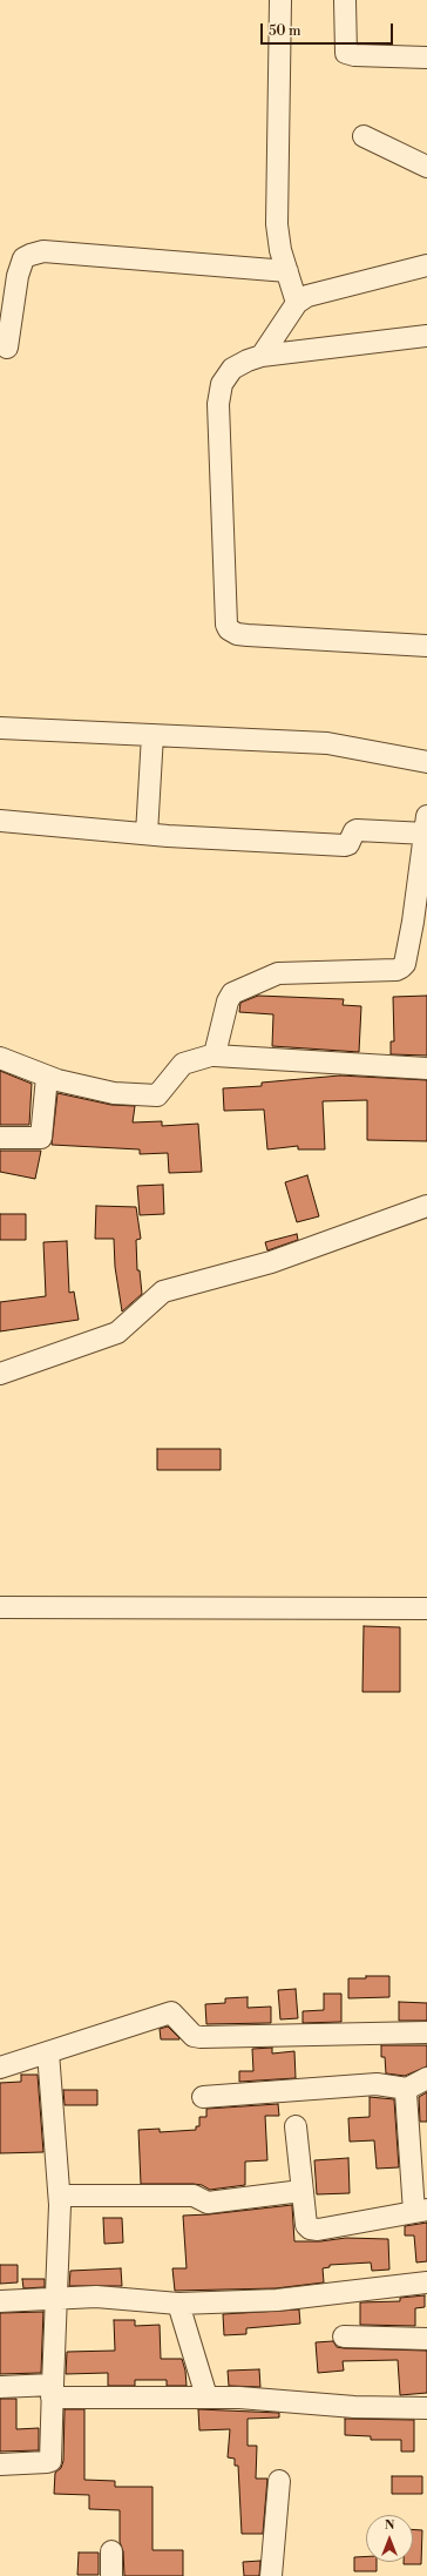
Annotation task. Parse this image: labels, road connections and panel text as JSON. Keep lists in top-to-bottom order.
{
  "scale_bar": "50 m",
  "north": "top"
}
